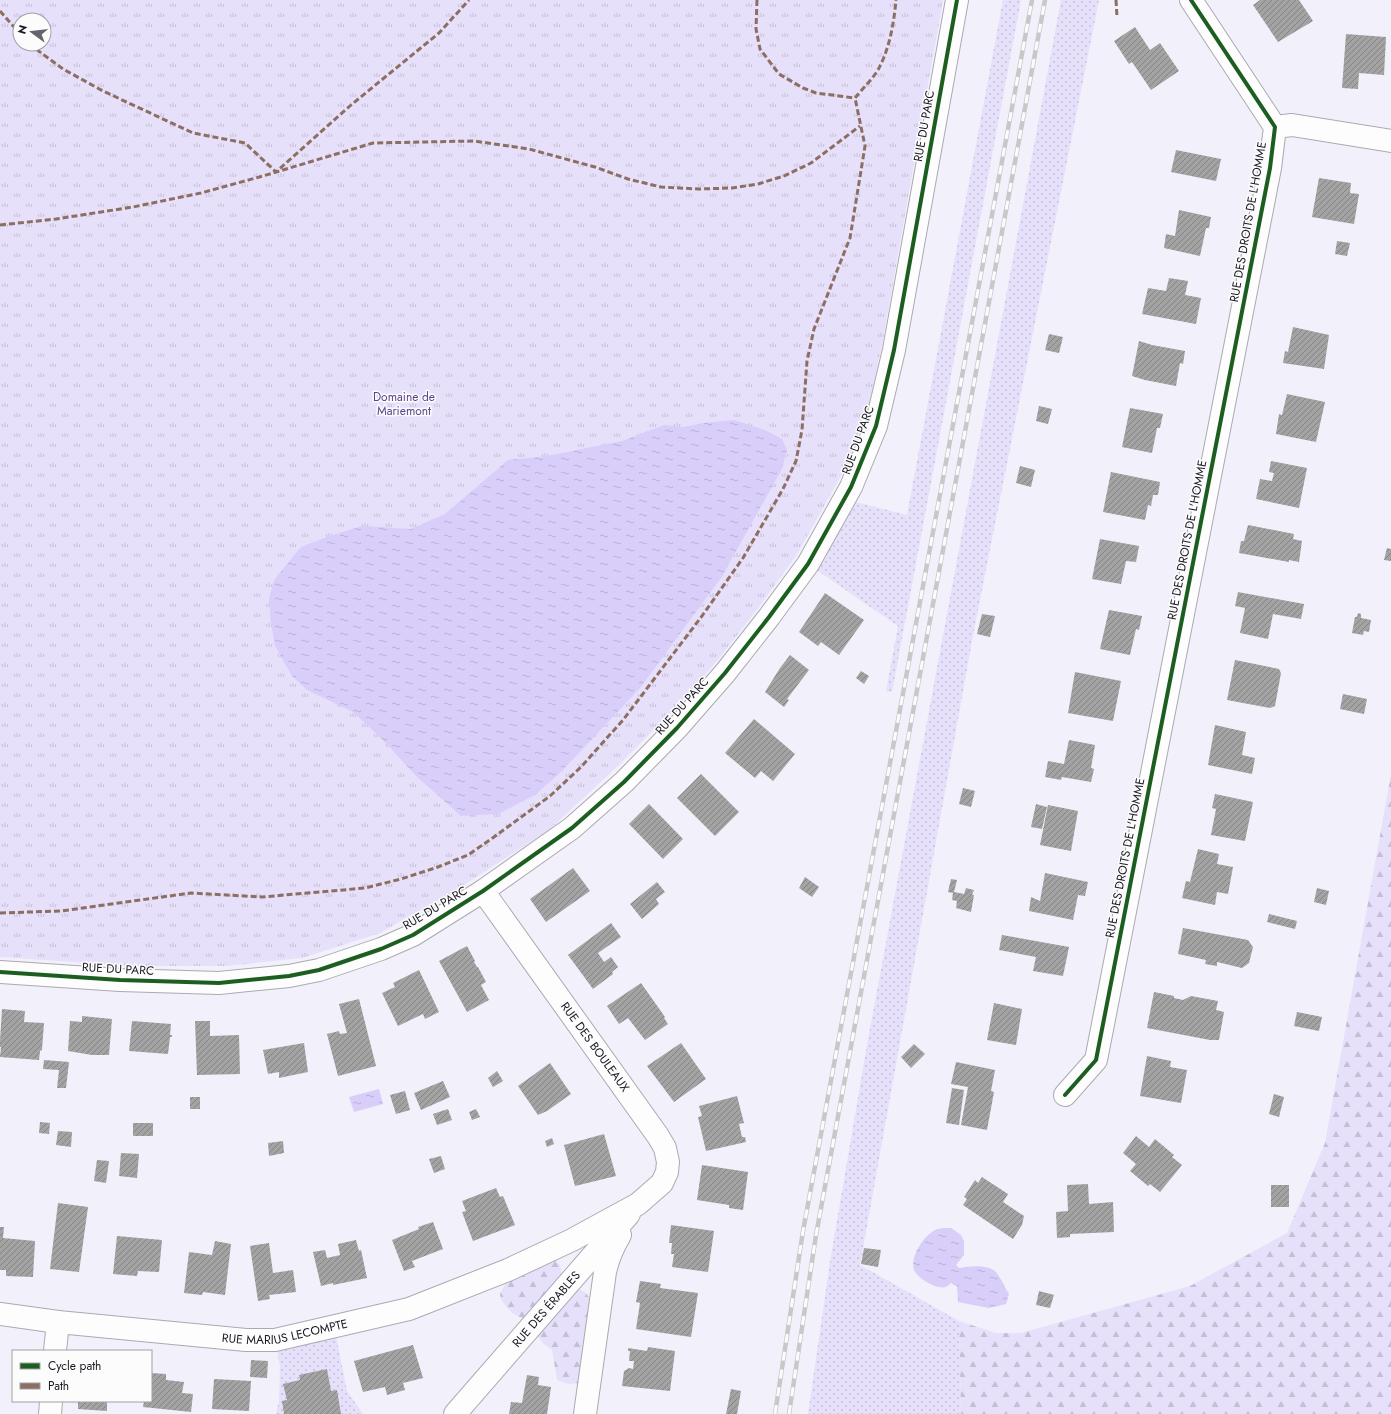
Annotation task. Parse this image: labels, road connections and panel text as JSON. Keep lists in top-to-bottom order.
{
  "streets": {
    "street": [
      "RUE DU PARC",
      "RUE DES DROITS DE L'HOMME",
      "RUE DES BOULEAUX",
      "RUE DES ÉRABLES",
      "RUE MARIUS LECOMPTE"
    ]
  },
  "crossings": [
    ["RUE DU PARC", "RUE DES BOULEAUX"],
    ["RUE DES BOULEAUX", "RUE DES ÉRABLES"],
    ["RUE DES BOULEAUX", "RUE MARIUS LECOMPTE"]
  ],
  "parks": ["Domaine de Mariemont"],
  "legend": ["Cycle path", "Path"],
  "north": "left"
}
